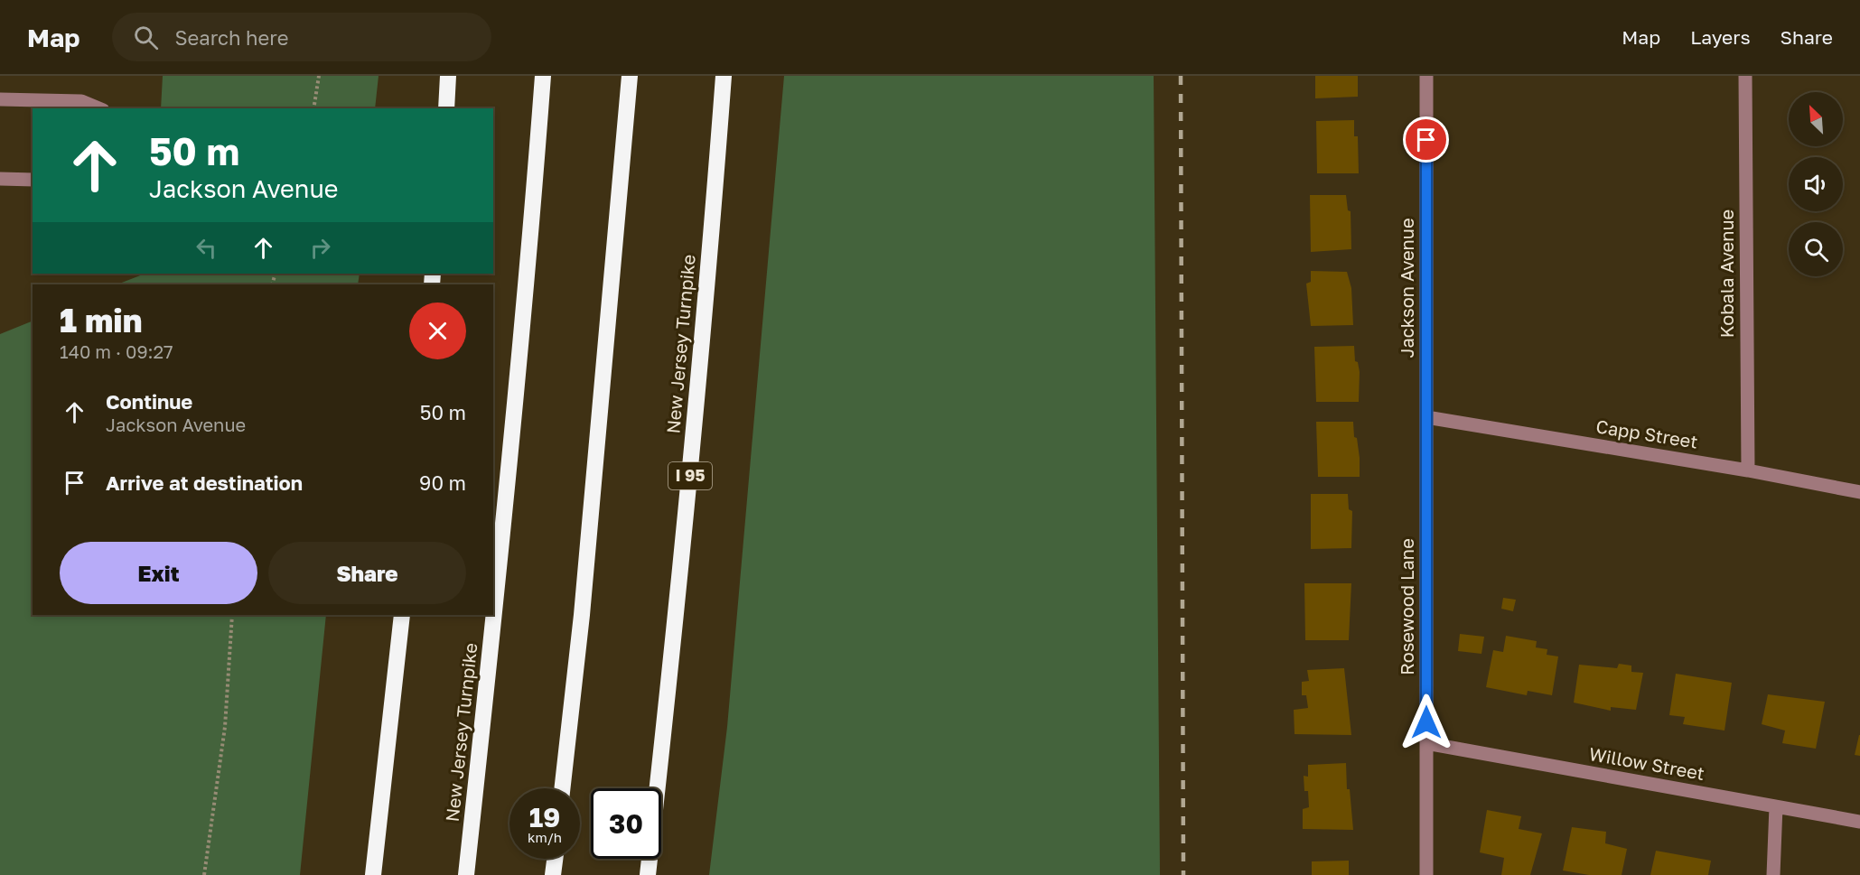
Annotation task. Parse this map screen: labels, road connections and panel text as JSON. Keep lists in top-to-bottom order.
{
  "streets": {
    "highway": ["New Jersey Turnpike", "I 95"],
    "street": [
      "Kobala Avenue",
      "Jackson Avenue",
      "Capp Street",
      "Rosewood Lane",
      "Willow Street"
    ]
  },
  "crossings": [
    ["Kobala Avenue", "Capp Street"],
    ["Jackson Avenue", "Capp Street"],
    ["Jackson Avenue", "Rosewood Lane"],
    ["Rosewood Lane", "Willow Street"]
  ],
  "north": "top left",
  "page": {
    "header": "Map",
    "search": "Search here",
    "nav": ["Map", "Layers", "Share"],
    "turn": ["50 m", "Jackson Avenue"],
    "heading": ["1 min", "140 m · 09:27"],
    "list": [
      {
        "name": "Continue",
        "note": "Jackson Avenue",
        "value": "50 m"
      },
      {
        "name": "Arrive at destination",
        "value": "90 m"
      }
    ],
    "buttons": ["Exit", "Share"],
    "speed": "19 km/h",
    "limit": "30"
  }
}
